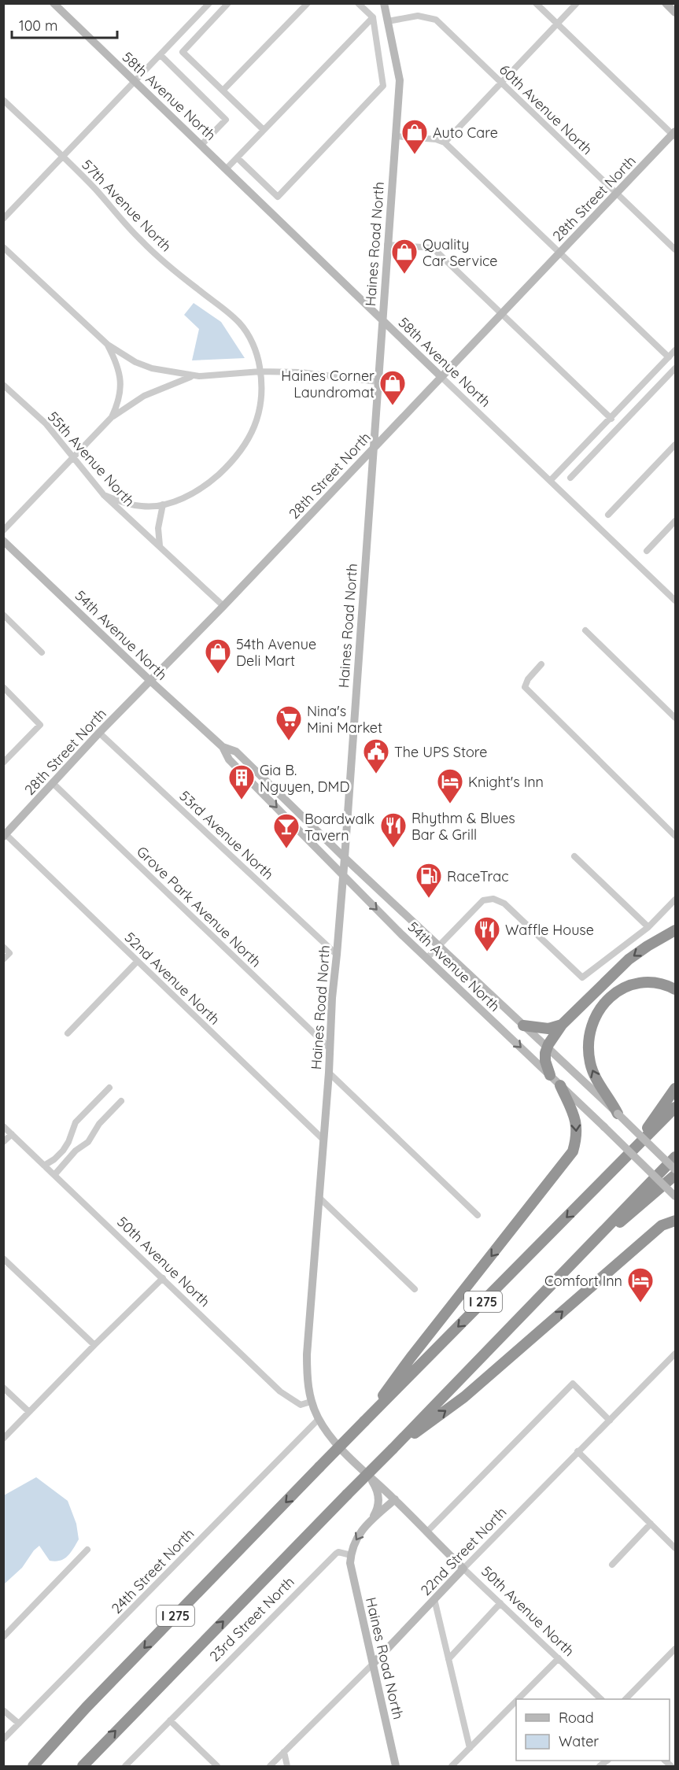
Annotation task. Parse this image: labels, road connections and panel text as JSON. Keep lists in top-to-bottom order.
{
  "streets": {
    "highway": ["I 275"],
    "street": [
      "58th Avenue North",
      "60th Avenue North",
      "28th Street North",
      "57th Avenue North",
      "Haines Road North",
      "55th Avenue North",
      "54th Avenue North",
      "53rd Avenue North",
      "Grove Park Avenue North",
      "52nd Avenue North",
      "50th Avenue North",
      "22nd Street North",
      "24th Street North",
      "23rd Street North"
    ]
  },
  "crossings": [
    ["58th Avenue North", "28th Street North"],
    ["58th Avenue North", "Haines Road North"],
    ["60th Avenue North", "28th Street North"],
    ["60th Avenue North", "Haines Road North"],
    ["28th Street North", "Haines Road North"],
    ["28th Street North", "55th Avenue North"],
    ["28th Street North", "54th Avenue North"],
    ["28th Street North", "53rd Avenue North"],
    ["28th Street North", "Grove Park Avenue North"],
    ["28th Street North", "52nd Avenue North"],
    ["57th Avenue North", "55th Avenue North"],
    ["Haines Road North", "54th Avenue North"],
    ["Haines Road North", "53rd Avenue North"],
    ["Haines Road North", "Grove Park Avenue North"],
    ["Haines Road North", "52nd Avenue North"],
    ["Haines Road North", "50th Avenue North"],
    ["Haines Road North", "22nd Street North"],
    ["Haines Road North", "24th Street North"],
    ["Haines Road North", "23rd Street North"],
    ["50th Avenue North", "22nd Street North"],
    ["50th Avenue North", "24th Street North"]
  ],
  "places": {
    "shop": [
      "Auto Care",
      "Quality Car Service",
      "Haines Corner Laundromat",
      "54th Avenue Deli Mart"
    ],
    "supermarket": ["Nina's Mini Market"],
    "public building": ["The UPS Store"],
    "building": ["Gia B. Nguyen, DMD"],
    "hotel": ["Knight's Inn", "Comfort Inn"],
    "restaurant": ["Rhythm & Blues Bar & Grill", "Waffle House"],
    "bar": ["Boardwalk Tavern"],
    "fuel station": ["RaceTrac"]
  },
  "legend": ["Road", "Water"],
  "scale_bar": "100 m"
}
